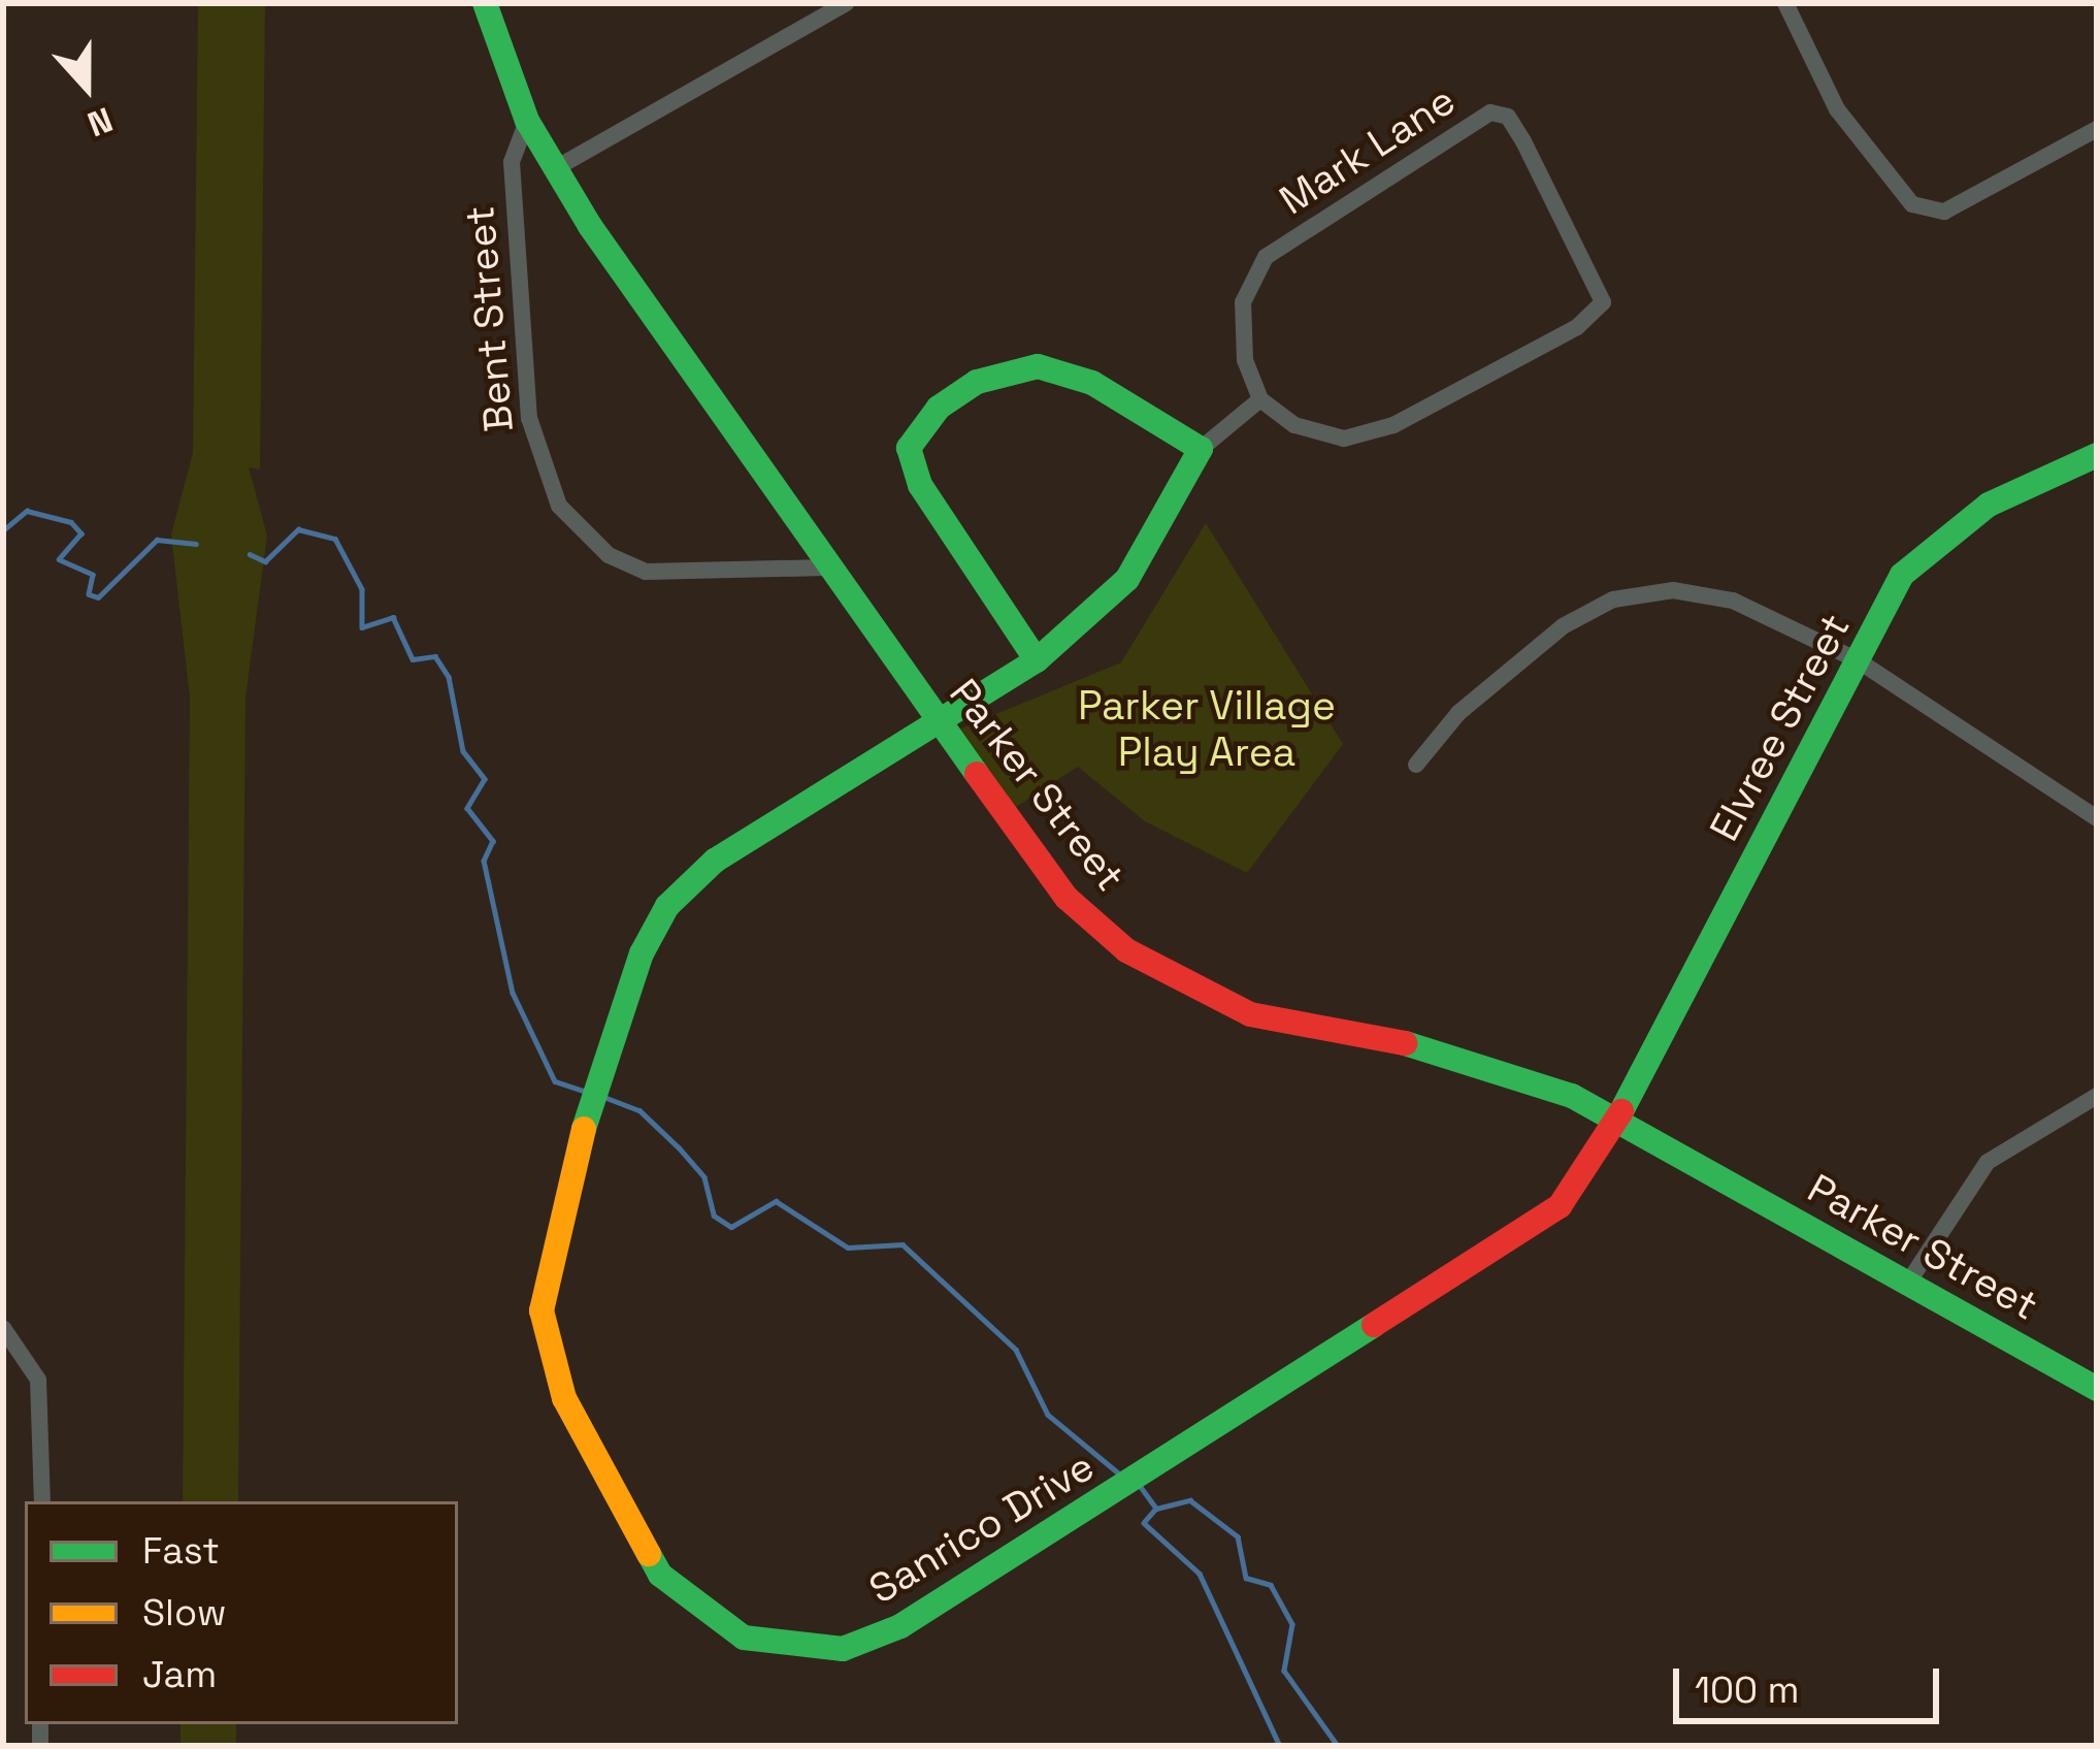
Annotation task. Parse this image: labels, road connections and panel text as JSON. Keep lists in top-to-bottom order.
{
  "streets": {
    "street": [
      "Mark Lane",
      "Bent Street",
      "Elvree Street",
      "Parker Street",
      "Sanrico Drive"
    ]
  },
  "crossings": [
    ["Bent Street", "Parker Street"],
    ["Elvree Street", "Parker Street"],
    ["Elvree Street", "Sanrico Drive"],
    ["Parker Street", "Sanrico Drive"]
  ],
  "parks": ["Parker Village Play Area"],
  "legend": ["Fast", "Slow", "Jam"],
  "scale_bar": "100 m",
  "north": "bottom"
}
